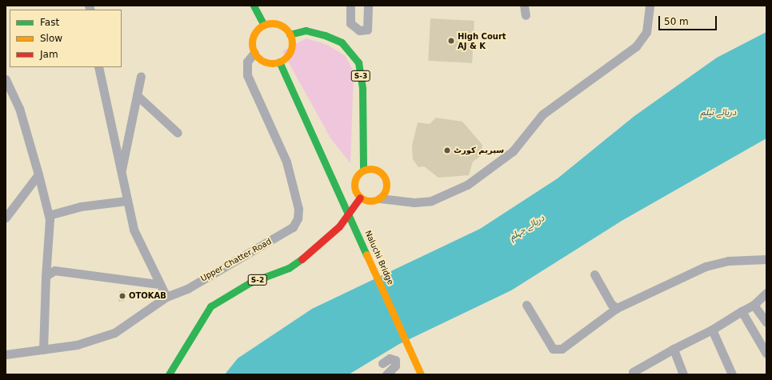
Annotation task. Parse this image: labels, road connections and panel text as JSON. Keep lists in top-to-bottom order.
{
  "streets": {
    "highway": ["S-3", "Naluchi Bridge", "S-2"],
    "street": ["Upper Chatter Road"]
  },
  "crossings": [
    ["S-3", "Naluchi Bridge"],
    ["S-3", "Upper Chatter Road"],
    ["S-3", "S-2"],
    ["Naluchi Bridge", "Upper Chatter Road"]
  ],
  "water": ["دریائے نیلم", "دریائے جہلم"],
  "places": ["High Court AJ & K", "سپریم کورٹ", "OTOKAB"],
  "legend": ["Fast", "Slow", "Jam"],
  "scale_bar": "50 m"
}
